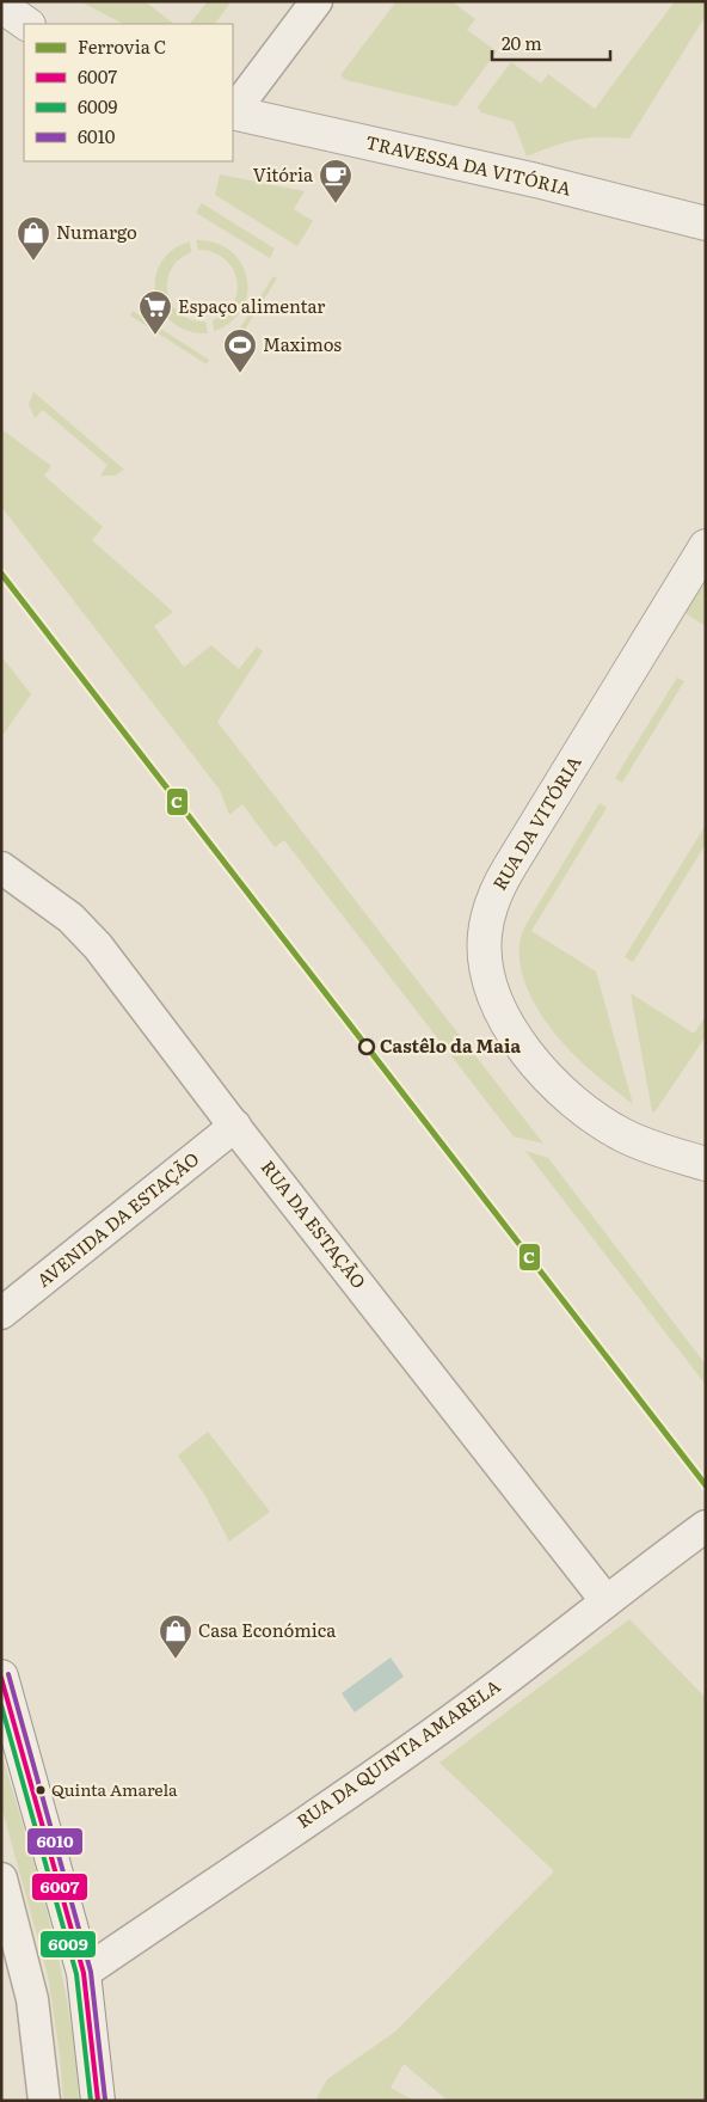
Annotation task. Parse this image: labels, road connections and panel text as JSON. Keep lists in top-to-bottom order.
{
  "streets": {
    "street": [
      "TRAVESSA DA VITÓRIA",
      "RUA DA VITÓRIA",
      "AVENIDA DA ESTAÇÃO",
      "RUA DA ESTAÇÃO",
      "RUA DA QUINTA AMARELA"
    ]
  },
  "crossings": [
    ["AVENIDA DA ESTAÇÃO", "RUA DA ESTAÇÃO"],
    ["RUA DA ESTAÇÃO", "RUA DA QUINTA AMARELA"]
  ],
  "places": {
    "cafe": ["Vitória"],
    "shop": ["Numargo", "Casa Económica"],
    "supermarket": ["Espaço alimentar"],
    "sports": ["Maximos"],
    "other": ["Castêlo da Maia", "Quinta Amarela"]
  },
  "lines": [
    "rail line C",
    "transit line 6010",
    "transit line 6007",
    "transit line 6009"
  ],
  "legend": [
    "Ferrovia C",
    "6007",
    "6009",
    "6010"
  ],
  "scale_bar": "20 m"
}
